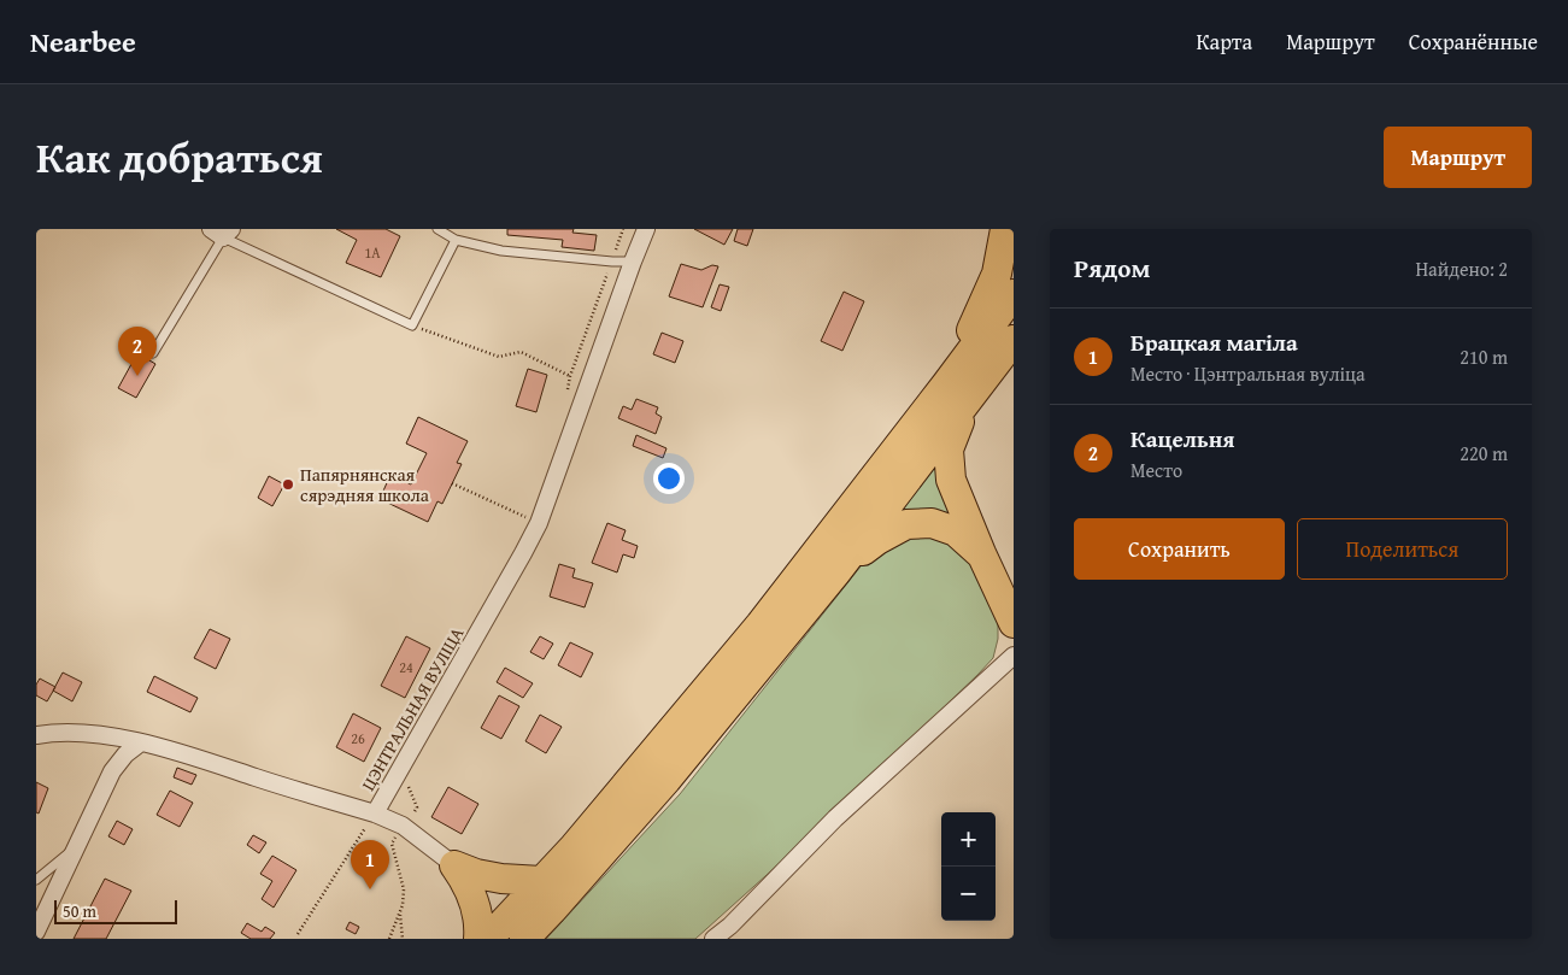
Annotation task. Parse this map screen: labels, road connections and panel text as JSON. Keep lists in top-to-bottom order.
{
  "streets": {
    "street": ["ЦЭНТРАЛЬНАЯ ВУЛІЦА"]
  },
  "places": ["Папярнянская сярэдняя школа"],
  "house_numbers": ["1А", "24", "26"],
  "scale_bar": "50 m",
  "page": {
    "header": "Nearbee",
    "nav": ["Карта", "Маршрут", "Сохранённые"],
    "title": "Как добраться",
    "buttons": [
      "Маршрут",
      ["Сохранить", "Поделиться"]
    ],
    "heading": ["Рядом", "Найдено: 2"],
    "list": [
      {
        "mark": "1",
        "name": "Брацкая магіла",
        "note": "Место · Цэнтральная вуліца",
        "value": "210 m"
      },
      {
        "mark": "2",
        "name": "Кацельня",
        "note": "Место",
        "value": "220 m"
      }
    ],
    "pins": ["2", "1"],
    "map_buttons": ["+", "−"],
    "scale": "50 m"
  }
}
